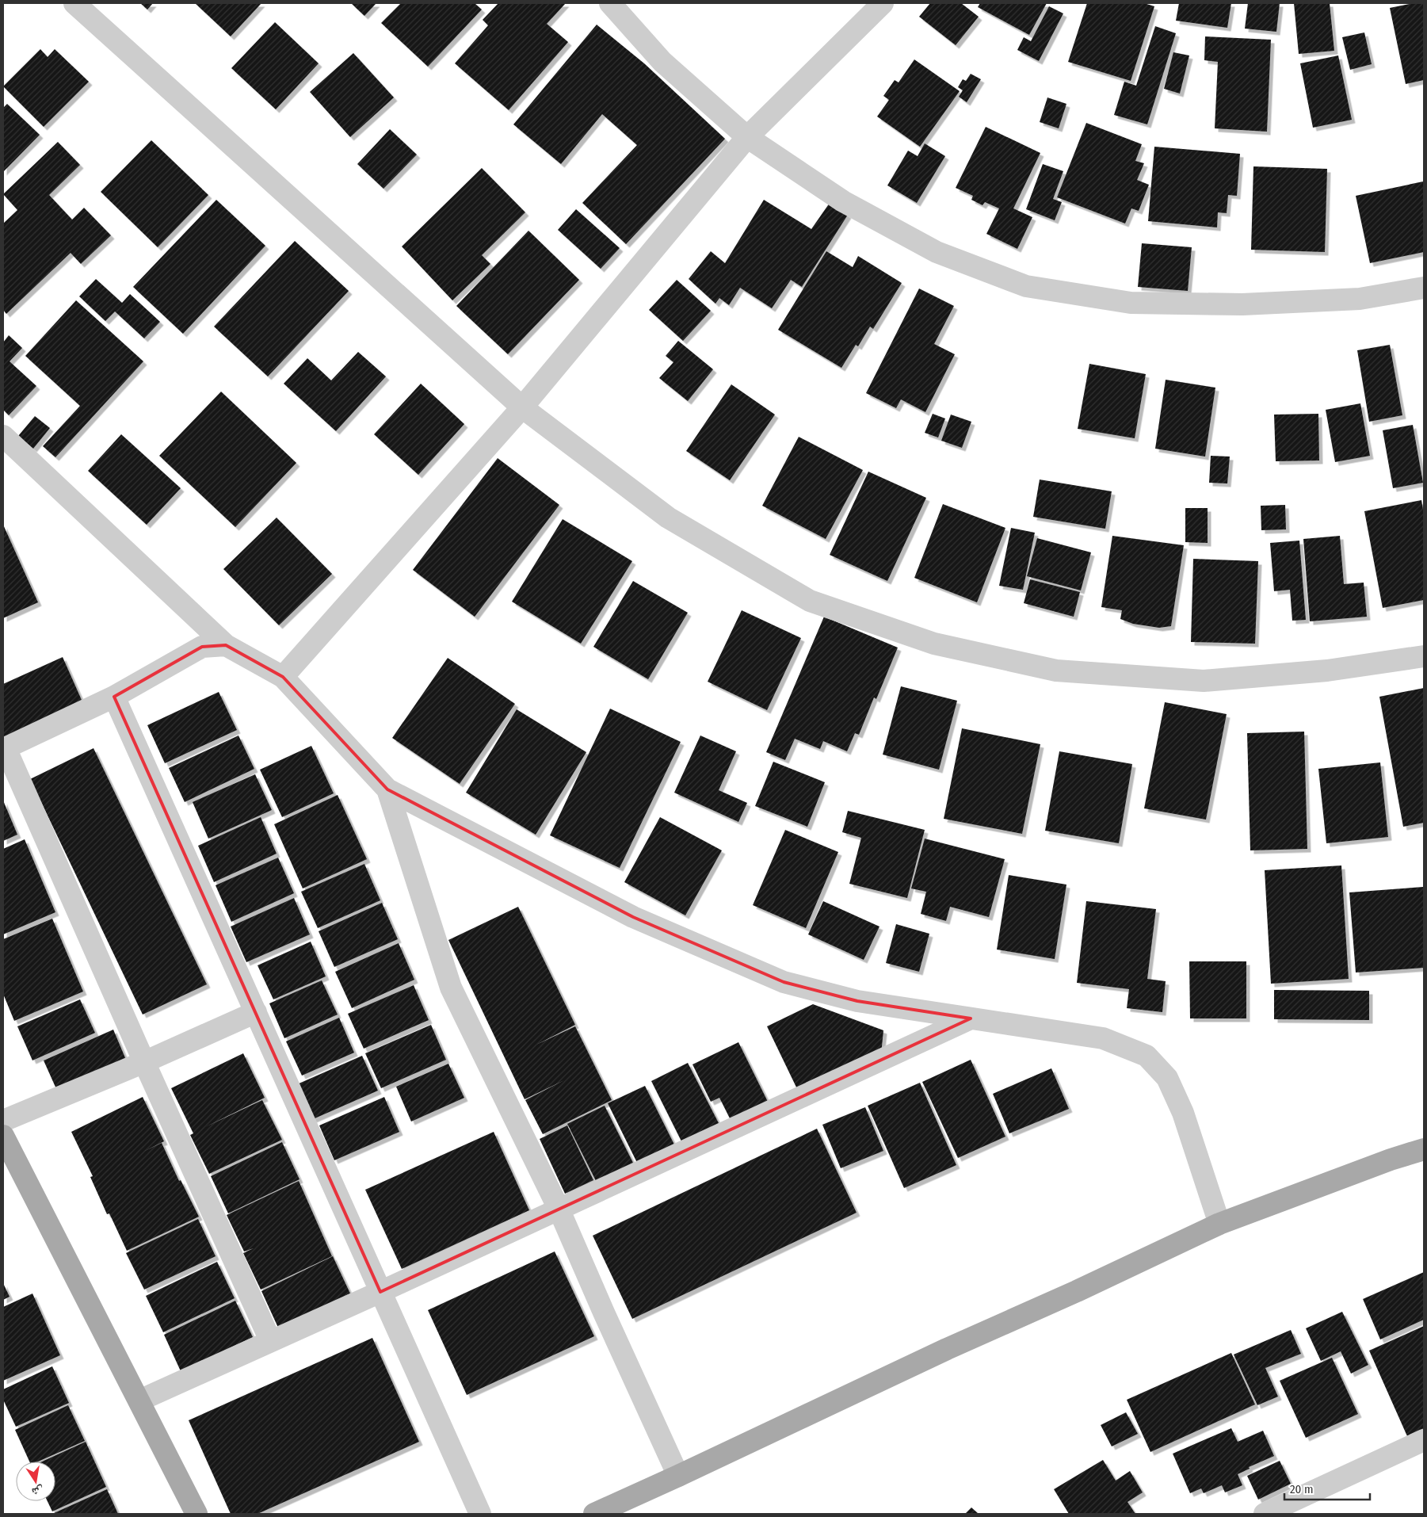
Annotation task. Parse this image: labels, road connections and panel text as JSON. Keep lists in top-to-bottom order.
{
  "scale_bar": "20 m",
  "north": "bottom"
}
